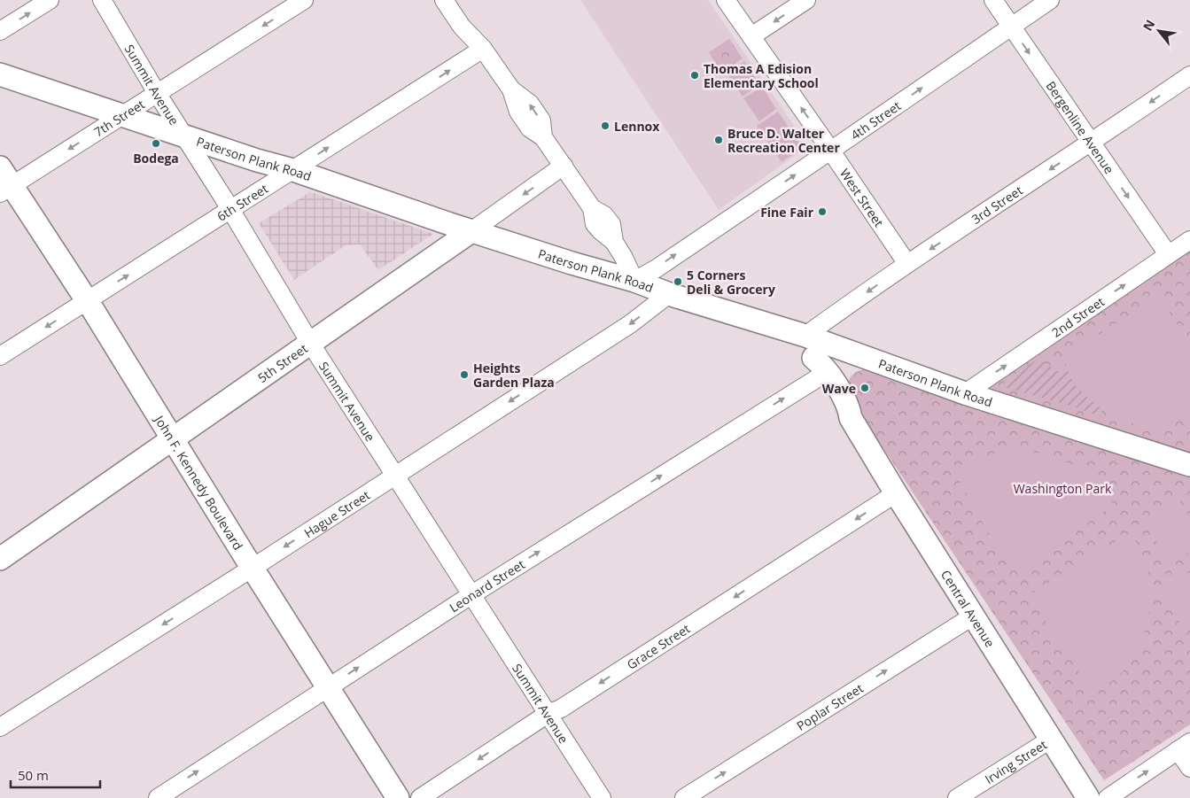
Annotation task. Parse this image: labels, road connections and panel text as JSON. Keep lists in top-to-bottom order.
{
  "streets": {
    "main road": [
      "Paterson Plank Road",
      "5th Street",
      "John F. Kennedy Boulevard",
      "Central Avenue"
    ],
    "street": [
      "Summit Avenue",
      "7th Street",
      "4th Street",
      "Bergenline Avenue",
      "West Street",
      "6th Street",
      "3rd Street",
      "2nd Street",
      "Hague Street",
      "Leonard Street",
      "Grace Street",
      "Poplar Street",
      "Irving Street"
    ]
  },
  "crossings": [
    ["Summit Avenue", "7th Street"],
    ["Summit Avenue", "Paterson Plank Road"],
    ["Summit Avenue", "6th Street"],
    ["Summit Avenue", "5th Street"],
    ["Summit Avenue", "Hague Street"],
    ["Summit Avenue", "Leonard Street"],
    ["Summit Avenue", "Grace Street"],
    ["7th Street", "Paterson Plank Road"],
    ["7th Street", "John F. Kennedy Boulevard"],
    ["4th Street", "Bergenline Avenue"],
    ["4th Street", "Paterson Plank Road"],
    ["4th Street", "West Street"],
    ["Bergenline Avenue", "3rd Street"],
    ["Bergenline Avenue", "2nd Street"],
    ["Paterson Plank Road", "6th Street"],
    ["Paterson Plank Road", "3rd Street"],
    ["Paterson Plank Road", "2nd Street"],
    ["Paterson Plank Road", "5th Street"],
    ["Paterson Plank Road", "Hague Street"],
    ["Paterson Plank Road", "Central Avenue"],
    ["West Street", "3rd Street"],
    ["6th Street", "John F. Kennedy Boulevard"],
    ["3rd Street", "Central Avenue"],
    ["5th Street", "John F. Kennedy Boulevard"],
    ["John F. Kennedy Boulevard", "Hague Street"],
    ["John F. Kennedy Boulevard", "Leonard Street"],
    ["Leonard Street", "Central Avenue"],
    ["Central Avenue", "Grace Street"],
    ["Central Avenue", "Poplar Street"],
    ["Central Avenue", "Irving Street"]
  ],
  "one_way": [
    "7th Street",
    "4th Street",
    "Bergenline Avenue",
    "West Street",
    "3rd Street",
    "2nd Street",
    "Hague Street",
    "Leonard Street",
    "Grace Street",
    "Poplar Street"
  ],
  "parks": ["Washington Park"],
  "places": [
    "Thomas A Edision Elementary School",
    "Lennox",
    "Bruce D. Walter Recreation Center",
    "Bodega",
    "Fine Fair",
    "5 Corners Deli & Grocery",
    "Heights Garden Plaza",
    "Wave"
  ],
  "scale_bar": "50 m",
  "north": "top left"
}
